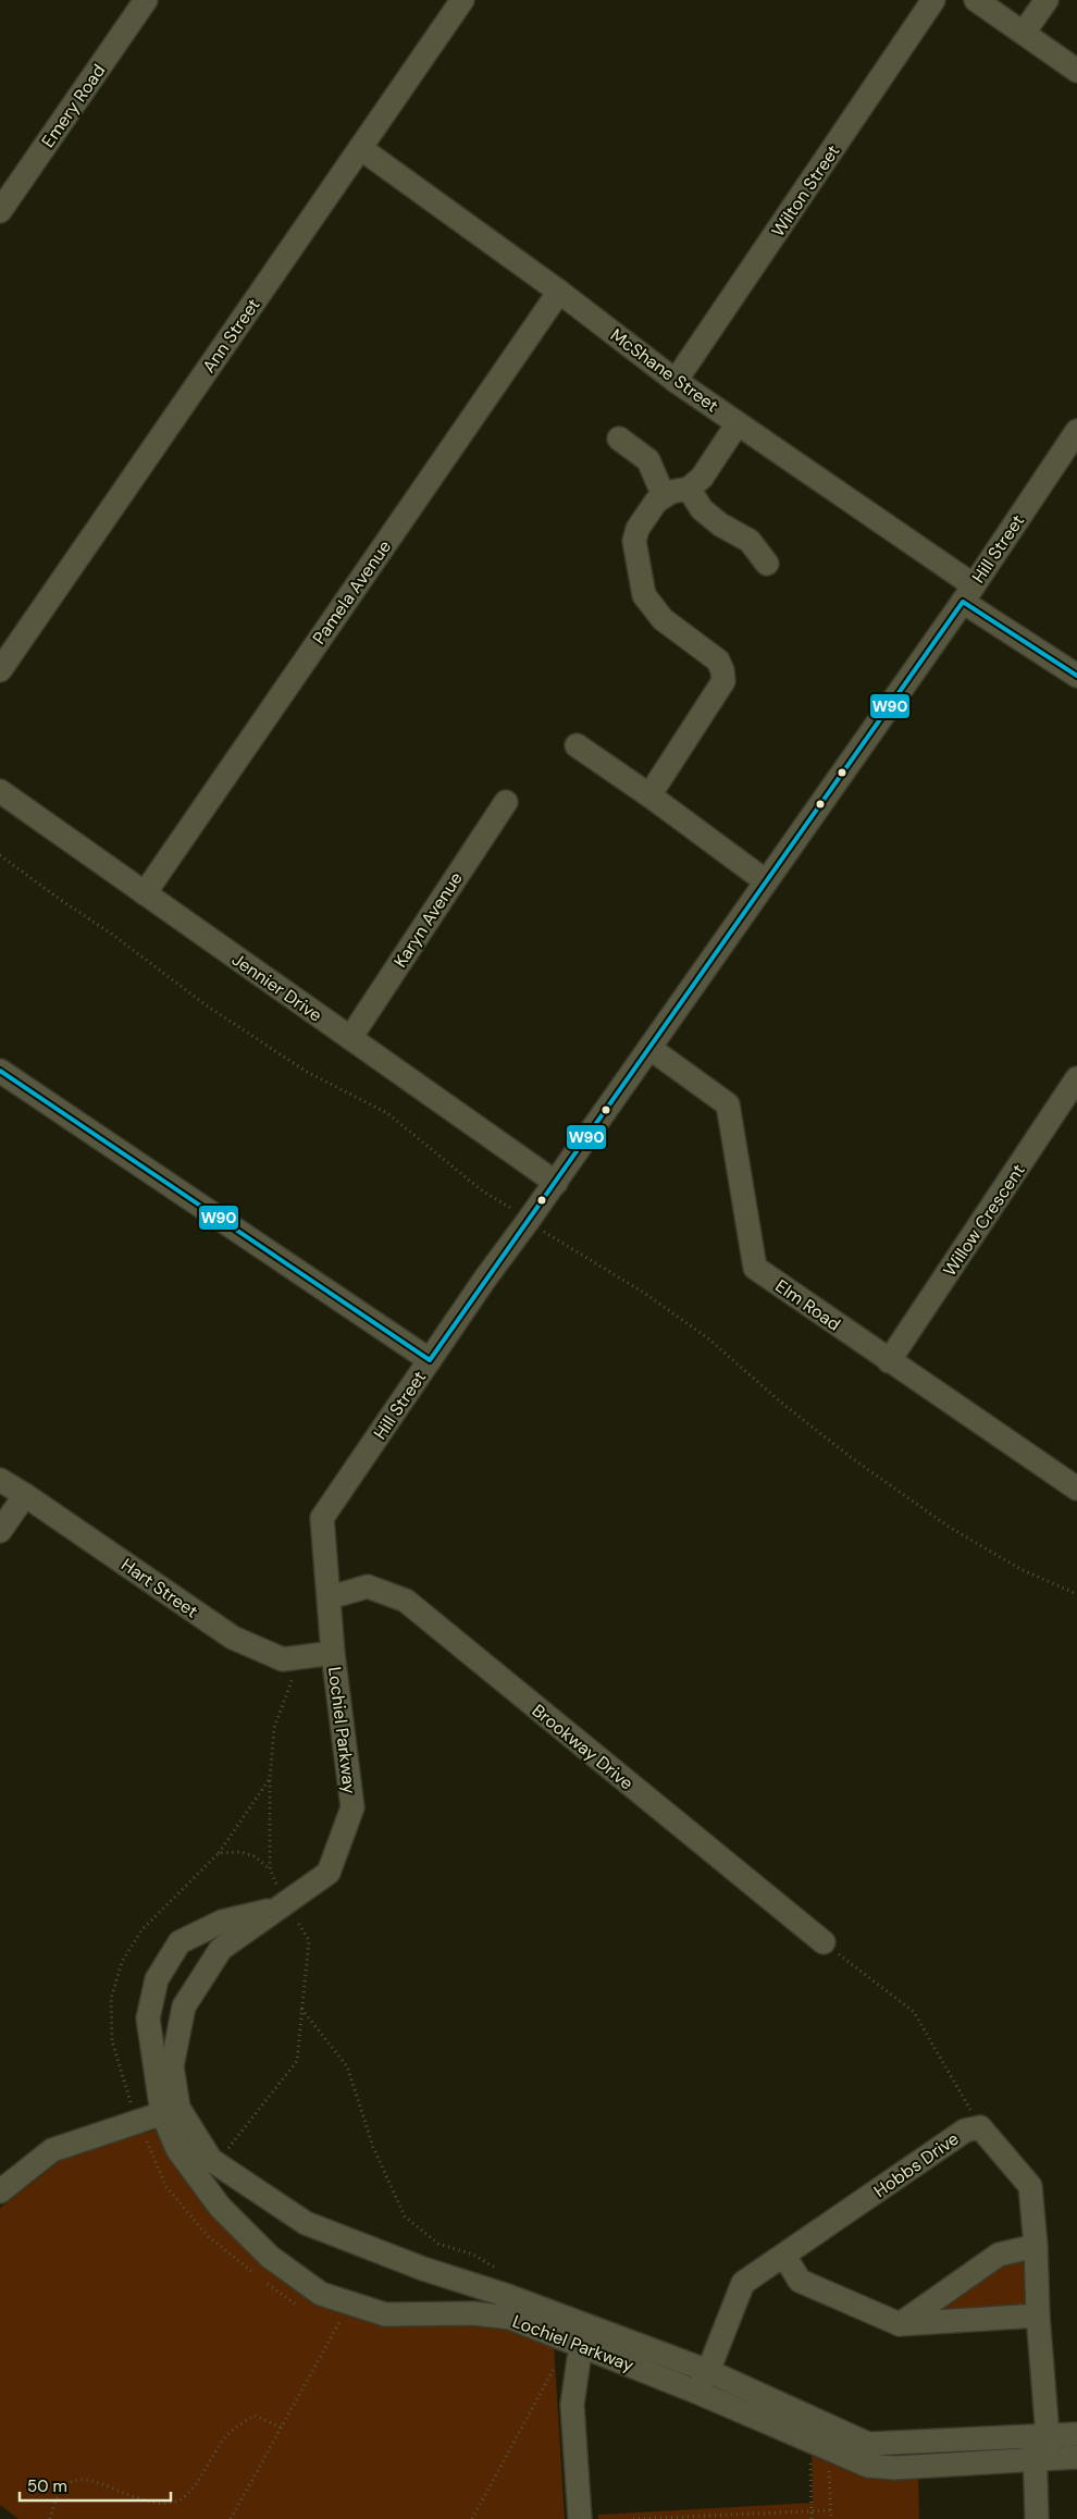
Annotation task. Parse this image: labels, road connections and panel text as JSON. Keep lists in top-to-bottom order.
{
  "streets": {
    "street": [
      "Emery Road",
      "Wilton Street",
      "Ann Street",
      "McShane Street",
      "Hill Street",
      "Pamela Avenue",
      "Karyn Avenue",
      "Jennier Drive",
      "Willow Crescent",
      "Elm Road",
      "Hart Street",
      "Lochiel Parkway",
      "Brookway Drive",
      "Hobbs Drive"
    ]
  },
  "crossings": [
    ["Wilton Street", "McShane Street"],
    ["Ann Street", "McShane Street"],
    ["McShane Street", "Hill Street"],
    ["McShane Street", "Pamela Avenue"],
    ["Hill Street", "Jennier Drive"],
    ["Hill Street", "Elm Road"],
    ["Hill Street", "Hart Street"],
    ["Hill Street", "Lochiel Parkway"],
    ["Hill Street", "Brookway Drive"],
    ["Pamela Avenue", "Jennier Drive"],
    ["Karyn Avenue", "Jennier Drive"],
    ["Willow Crescent", "Elm Road"],
    ["Hart Street", "Lochiel Parkway"],
    ["Lochiel Parkway", "Hobbs Drive"]
  ],
  "lines": ["transit line W90"],
  "scale_bar": "50 m"
}
